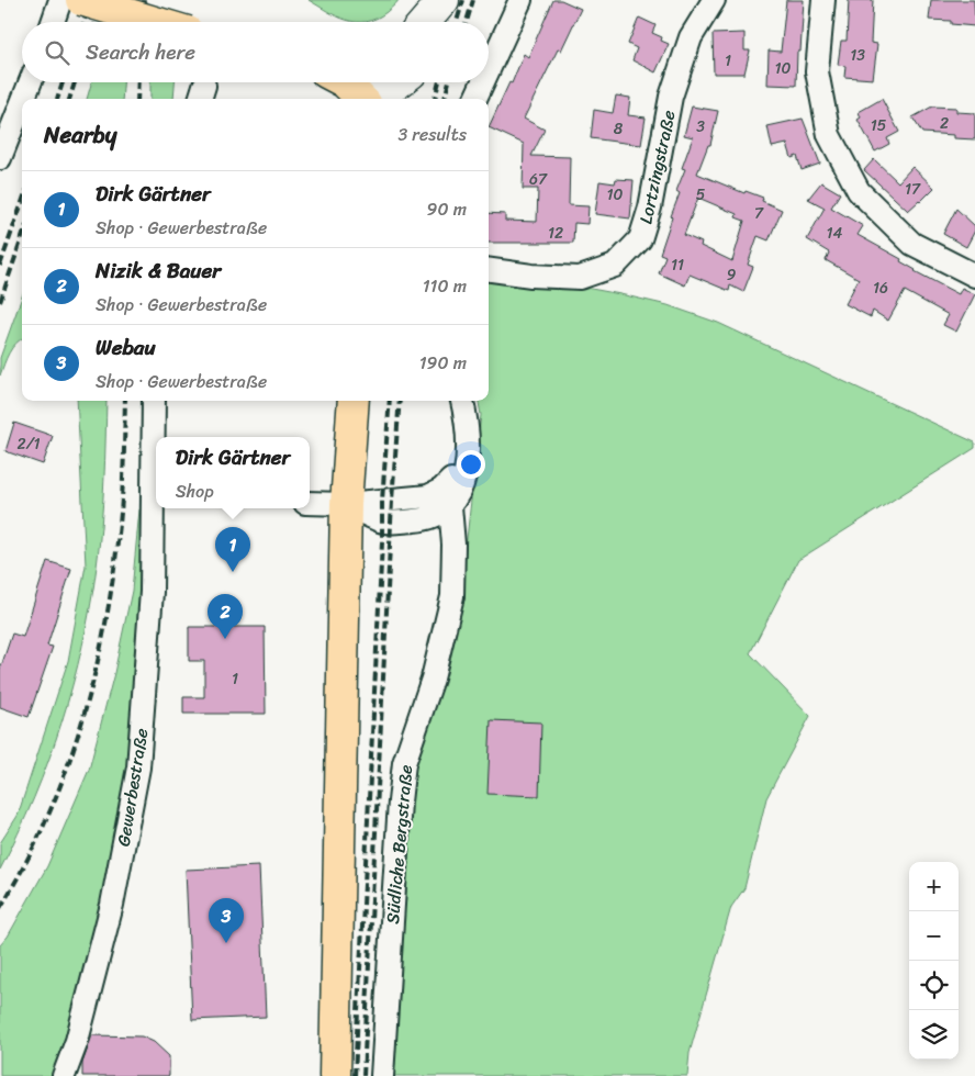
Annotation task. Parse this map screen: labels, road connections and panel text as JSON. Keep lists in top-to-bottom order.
{
  "streets": {
    "street": ["Lortzingstraße", "Gewerbestraße", "Südliche Bergstraße"]
  },
  "house_numbers": [
    "13",
    "1",
    "10",
    "2",
    "15",
    "3",
    "8",
    "67",
    "17",
    "10",
    "5",
    "7",
    "12",
    "14",
    "11",
    "9",
    "16",
    "2/1",
    "1"
  ],
  "page": {
    "search": "Search here",
    "heading": ["Nearby", "3 results"],
    "list": [
      {
        "mark": "1",
        "name": "Dirk Gärtner",
        "note": "Shop · Gewerbestraße",
        "value": "90 m"
      },
      {
        "mark": "2",
        "name": "Nizik & Bauer",
        "note": "Shop · Gewerbestraße",
        "value": "110 m"
      },
      {
        "mark": "3",
        "name": "Webau",
        "note": "Shop · Gewerbestraße",
        "value": "190 m"
      }
    ],
    "popup": ["Dirk Gärtner", "Shop"],
    "pins": ["1", "2", "3"],
    "map_buttons": ["+", "−"]
  }
}
